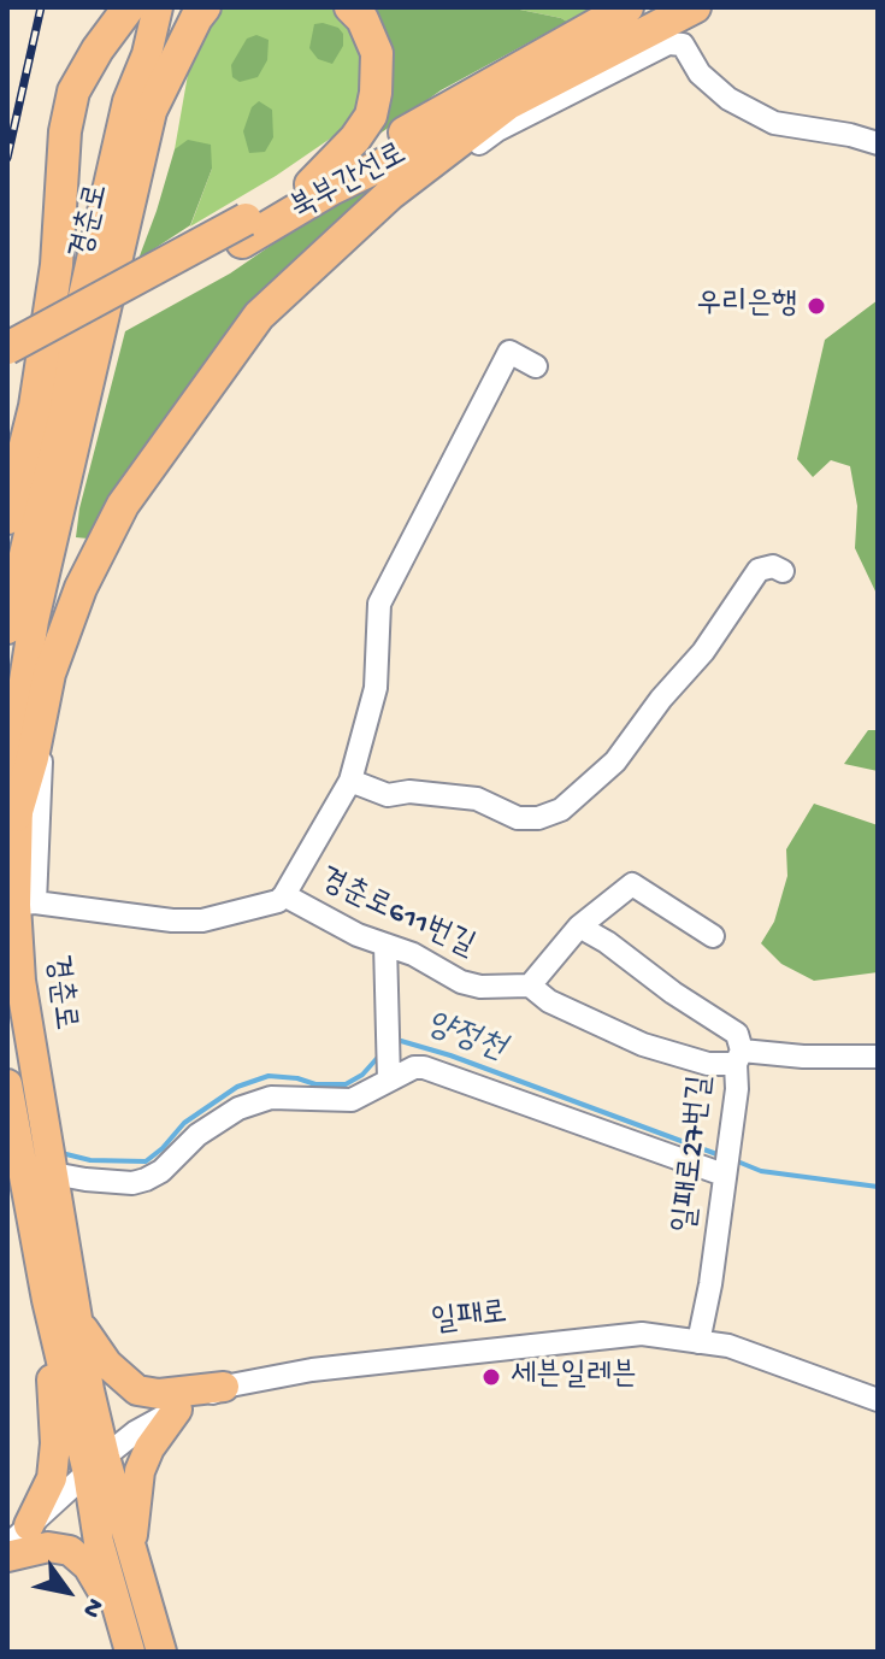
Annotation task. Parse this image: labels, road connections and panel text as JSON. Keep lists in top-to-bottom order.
{
  "streets": {
    "highway": ["북부간선로"],
    "main road": ["경춘로"],
    "street": ["경춘로611번길", "일패로27번길", "일패로"]
  },
  "crossings": [
    ["경춘로", "경춘로611번길"],
    ["경춘로", "일패로"],
    ["일패로27번길", "일패로"]
  ],
  "water": ["양정천"],
  "places": ["우리은행", "세븐일레븐"],
  "north": "bottom right"
}
